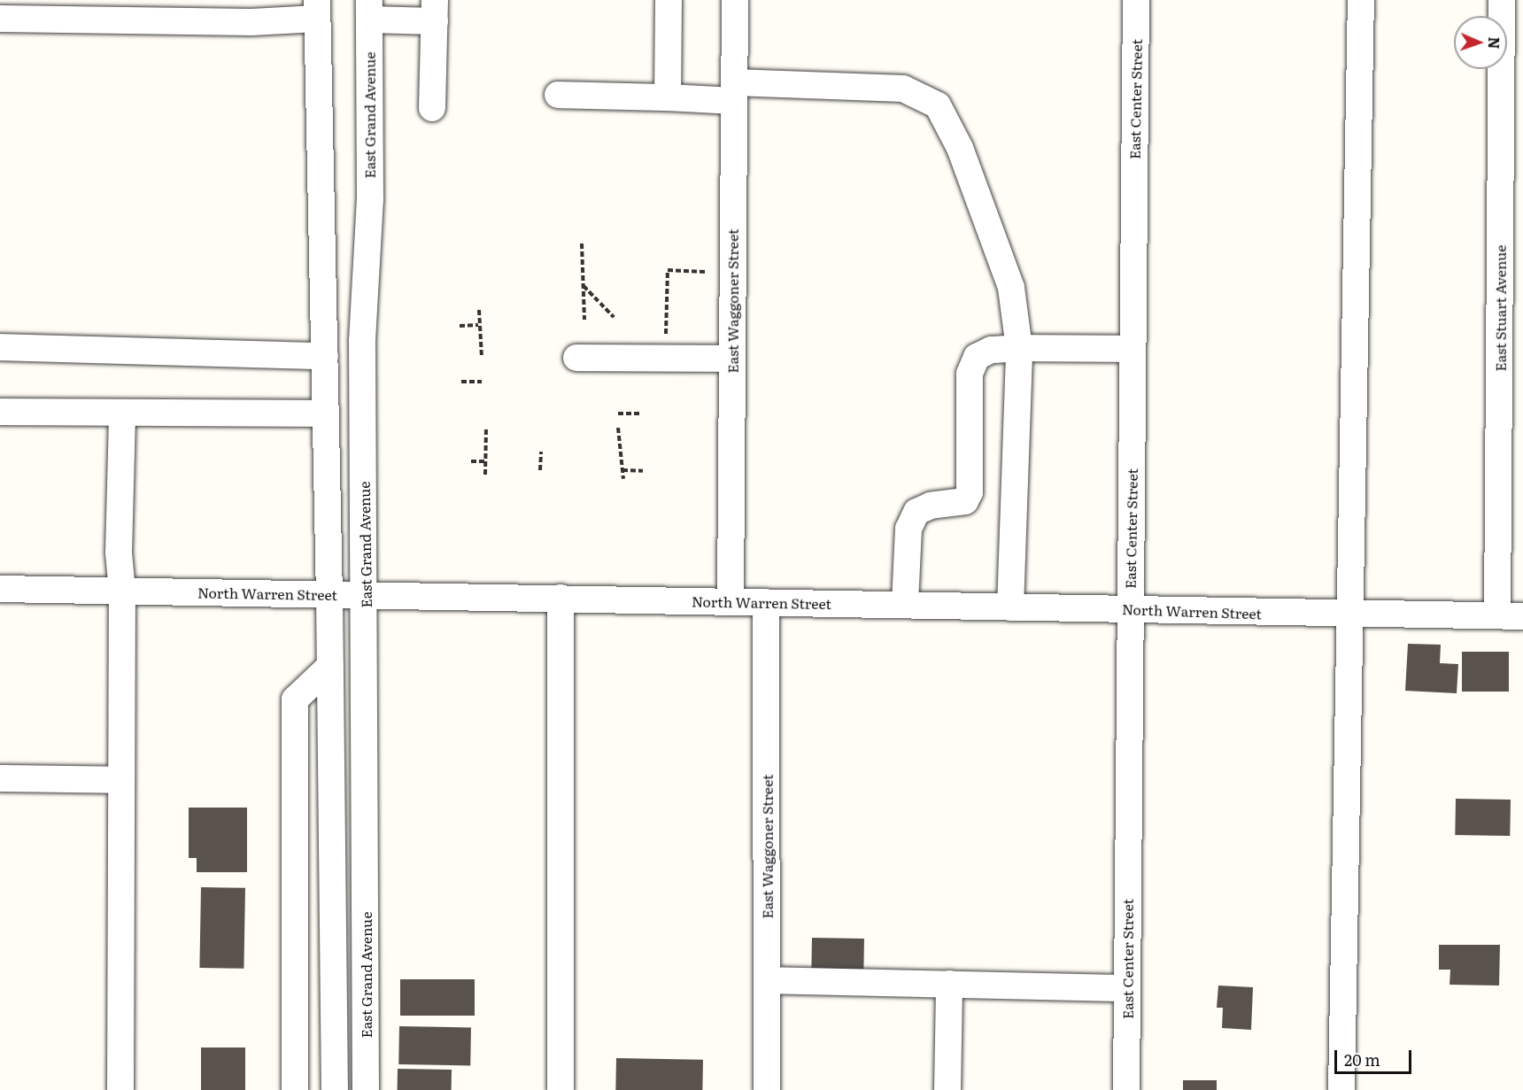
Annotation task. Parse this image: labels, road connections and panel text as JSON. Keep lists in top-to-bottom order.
{
  "streets": {
    "street": [
      "East Center Street",
      "East Grand Avenue",
      "East Waggoner Street",
      "East Stuart Avenue",
      "North Warren Street"
    ]
  },
  "crossings": [
    ["East Center Street", "North Warren Street"],
    ["East Grand Avenue", "North Warren Street"],
    ["East Waggoner Street", "North Warren Street"],
    ["East Stuart Avenue", "North Warren Street"]
  ],
  "scale_bar": "20 m",
  "north": "right"
}
